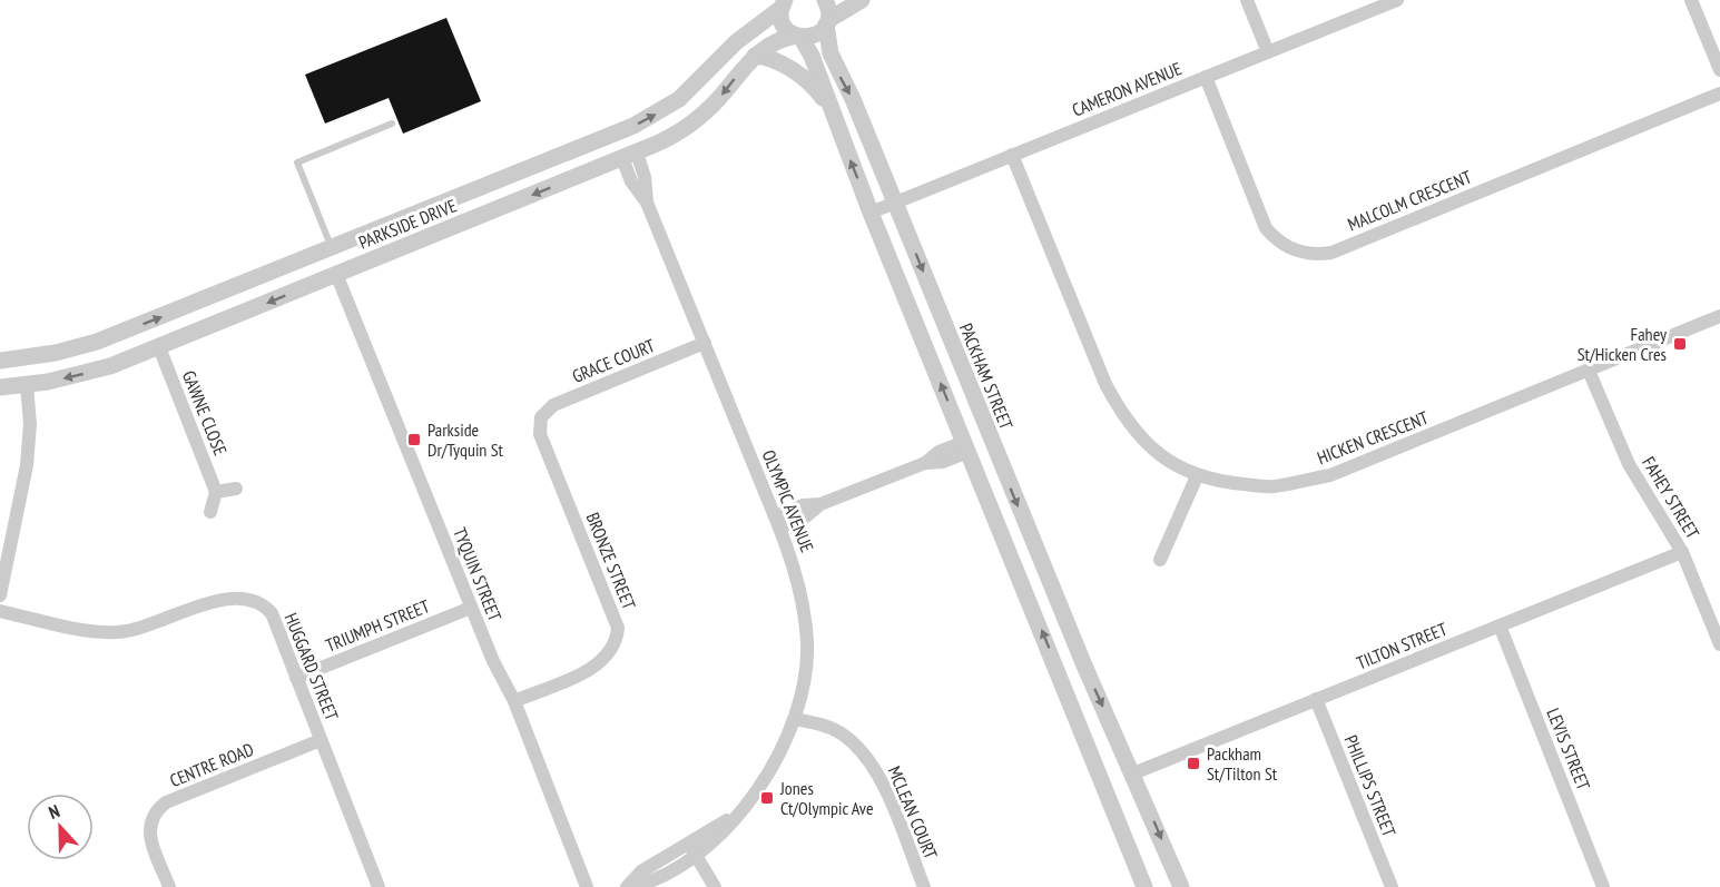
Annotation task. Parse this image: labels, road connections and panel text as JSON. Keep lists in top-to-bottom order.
{
  "streets": {
    "street": [
      "CAMERON AVENUE",
      "MALCOLM CRESCENT",
      "PARKSIDE DRIVE",
      "GRACE COURT",
      "PACKHAM STREET",
      "GAWNE CLOSE",
      "HICKEN CRESCENT",
      "FAHEY STREET",
      "OLYMPIC AVENUE",
      "BRONZE STREET",
      "TYQUIN STREET",
      "TRIUMPH STREET",
      "TILTON STREET",
      "HUGGARD STREET",
      "LEVIS STREET",
      "CENTRE ROAD",
      "PHILLIPS STREET",
      "MCLEAN COURT"
    ]
  },
  "crossings": [
    ["CAMERON AVENUE", "MALCOLM CRESCENT"],
    ["CAMERON AVENUE", "PACKHAM STREET"],
    ["CAMERON AVENUE", "HICKEN CRESCENT"],
    ["PARKSIDE DRIVE", "PACKHAM STREET"],
    ["PARKSIDE DRIVE", "GAWNE CLOSE"],
    ["PARKSIDE DRIVE", "OLYMPIC AVENUE"],
    ["PARKSIDE DRIVE", "TYQUIN STREET"],
    ["GRACE COURT", "OLYMPIC AVENUE"],
    ["GRACE COURT", "BRONZE STREET"],
    ["PACKHAM STREET", "TILTON STREET"],
    ["HICKEN CRESCENT", "FAHEY STREET"],
    ["FAHEY STREET", "TILTON STREET"],
    ["OLYMPIC AVENUE", "MCLEAN COURT"],
    ["BRONZE STREET", "TYQUIN STREET"],
    ["TYQUIN STREET", "TRIUMPH STREET"],
    ["TRIUMPH STREET", "HUGGARD STREET"],
    ["TILTON STREET", "LEVIS STREET"],
    ["TILTON STREET", "PHILLIPS STREET"],
    ["HUGGARD STREET", "CENTRE ROAD"]
  ],
  "places": {
    "transit": [
      "Fahey St/Hicken Cres",
      "Parkside Dr/Tyquin St",
      "Packham St/Tilton St",
      "Jones Ct/Olympic Ave"
    ]
  },
  "north": "top"
}
